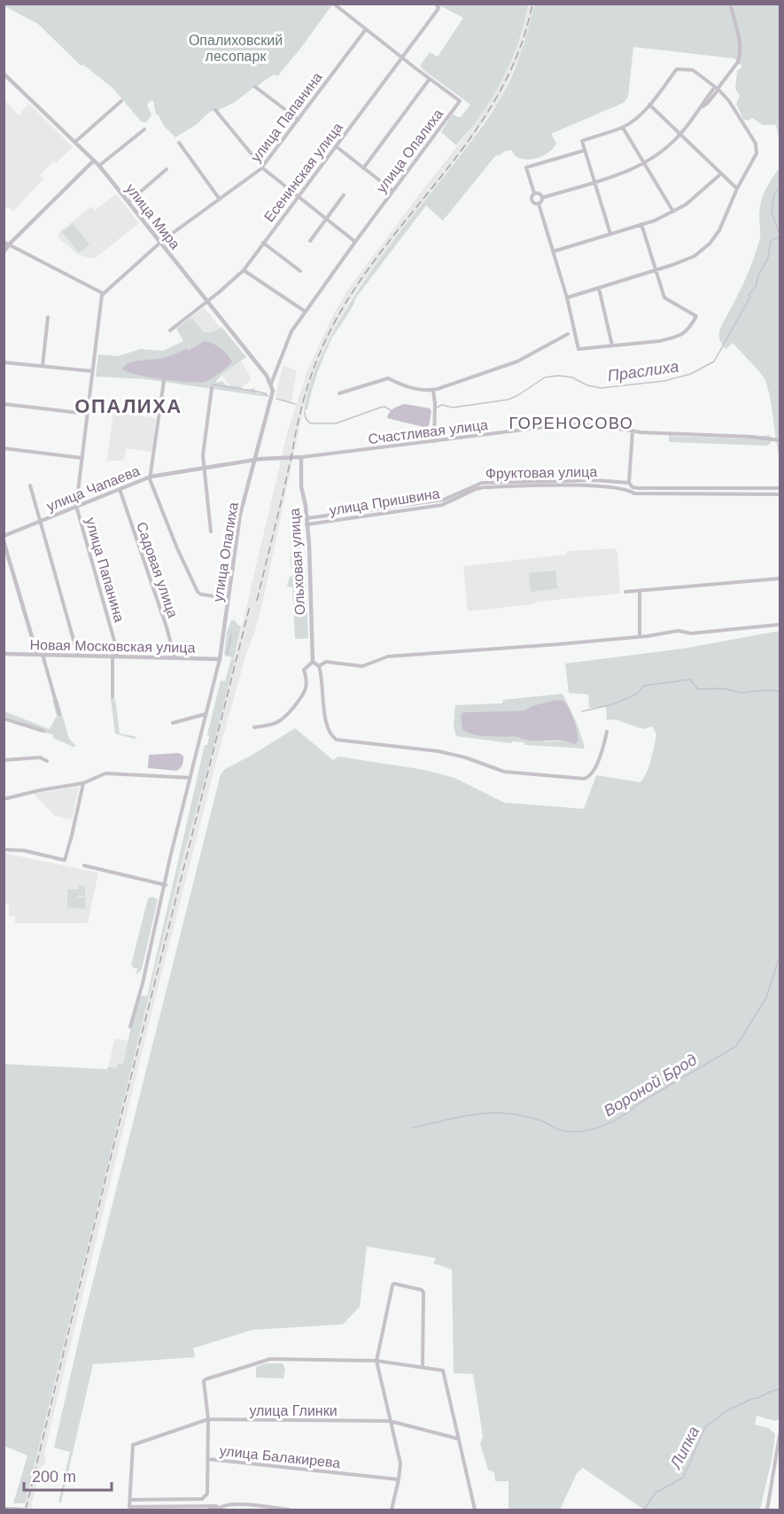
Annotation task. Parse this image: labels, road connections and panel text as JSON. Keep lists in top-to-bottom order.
{
  "streets": {
    "street": [
      "улица Папанина",
      "улица Опалиха",
      "Есенинская улица",
      "улица Мира",
      "Счастливая улица",
      "Фруктовая улица",
      "улица Чапаева",
      "улица Пришвина",
      "Ольховая улица",
      "Садовая улица",
      "Новая Московская улица",
      "улица Глинки",
      "улица Балакирева"
    ]
  },
  "crossings": [
    ["улица Папанина", "улица Мира"],
    ["улица Папанина", "улица Чапаева"],
    ["улица Папанина", "Новая Московская улица"],
    ["улица Опалиха", "улица Мира"],
    ["улица Опалиха", "улица Чапаева"],
    ["улица Опалиха", "Новая Московская улица"],
    ["Есенинская улица", "улица Мира"],
    ["Счастливая улица", "улица Чапаева"],
    ["Счастливая улица", "Ольховая улица"],
    ["Фруктовая улица", "Ольховая улица"],
    ["улица Чапаева", "Ольховая улица"],
    ["улица Чапаева", "Садовая улица"],
    ["улица Пришвина", "Ольховая улица"],
    ["Садовая улица", "Новая Московская улица"],
    ["улица Глинки", "улица Балакирева"]
  ],
  "districts": ["ОПАЛИХА", "ГОРЕНОСОВО"],
  "water": ["Праслиха", "Вороной Брод", "Липка"],
  "parks": ["Опалиховский лесопарк"],
  "scale_bar": "200 m"
}
